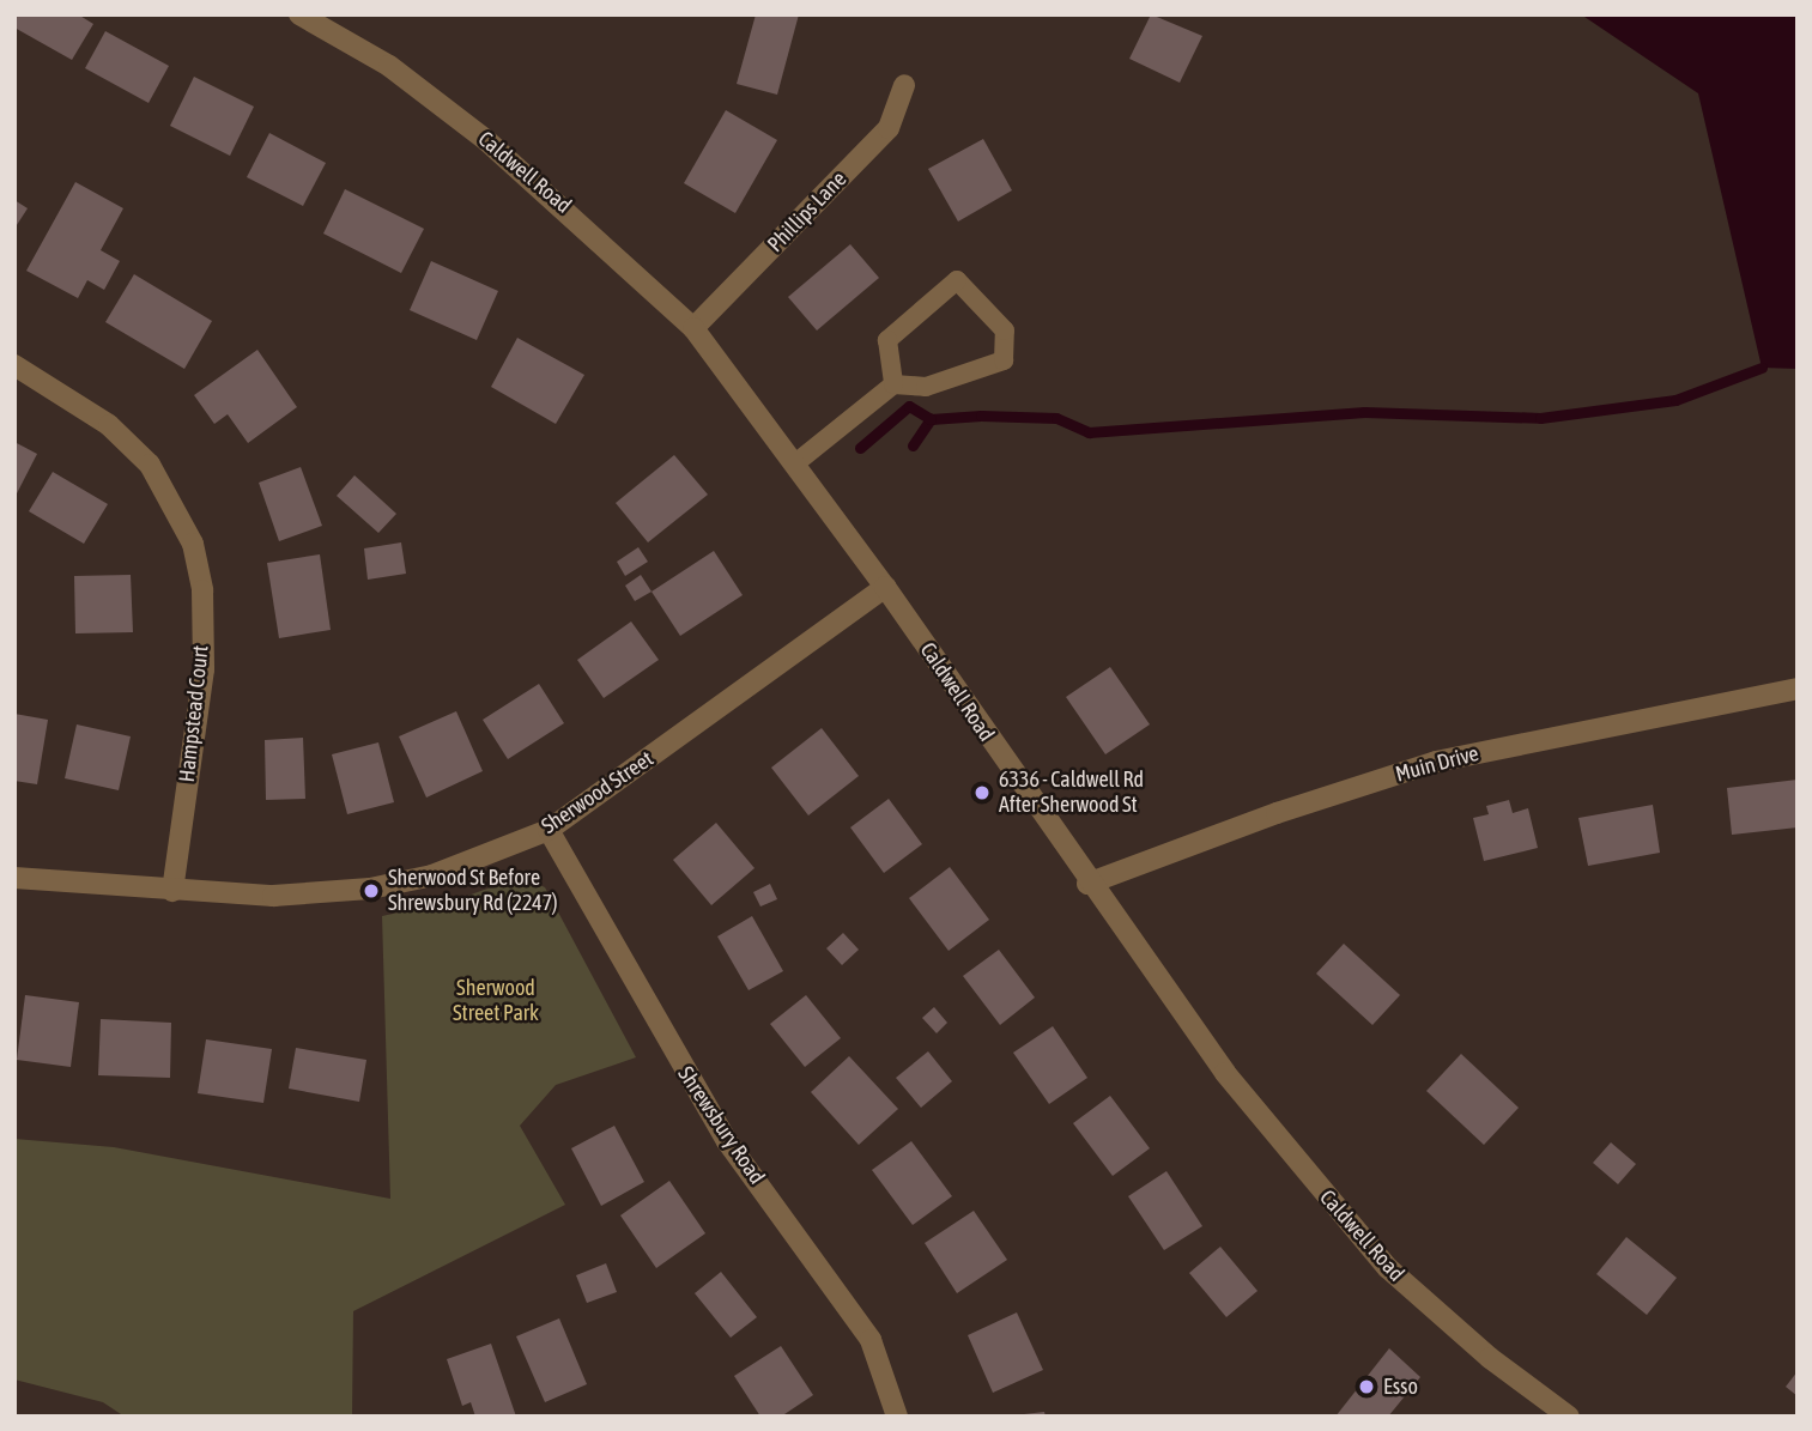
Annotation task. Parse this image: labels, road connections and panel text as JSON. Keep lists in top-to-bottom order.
{
  "streets": {
    "street": [
      "Caldwell Road",
      "Phillips Lane",
      "Hampstead Court",
      "Muin Drive",
      "Sherwood Street",
      "Shrewsbury Road"
    ]
  },
  "crossings": [
    ["Caldwell Road", "Phillips Lane"],
    ["Caldwell Road", "Muin Drive"],
    ["Caldwell Road", "Sherwood Street"],
    ["Hampstead Court", "Sherwood Street"],
    ["Sherwood Street", "Shrewsbury Road"]
  ],
  "parks": ["Sherwood Street Park"],
  "places": ["6336 - Caldwell Rd After Sherwood St", "Sherwood St Before Shrewsbury Rd (2247)", "Esso"]
}
